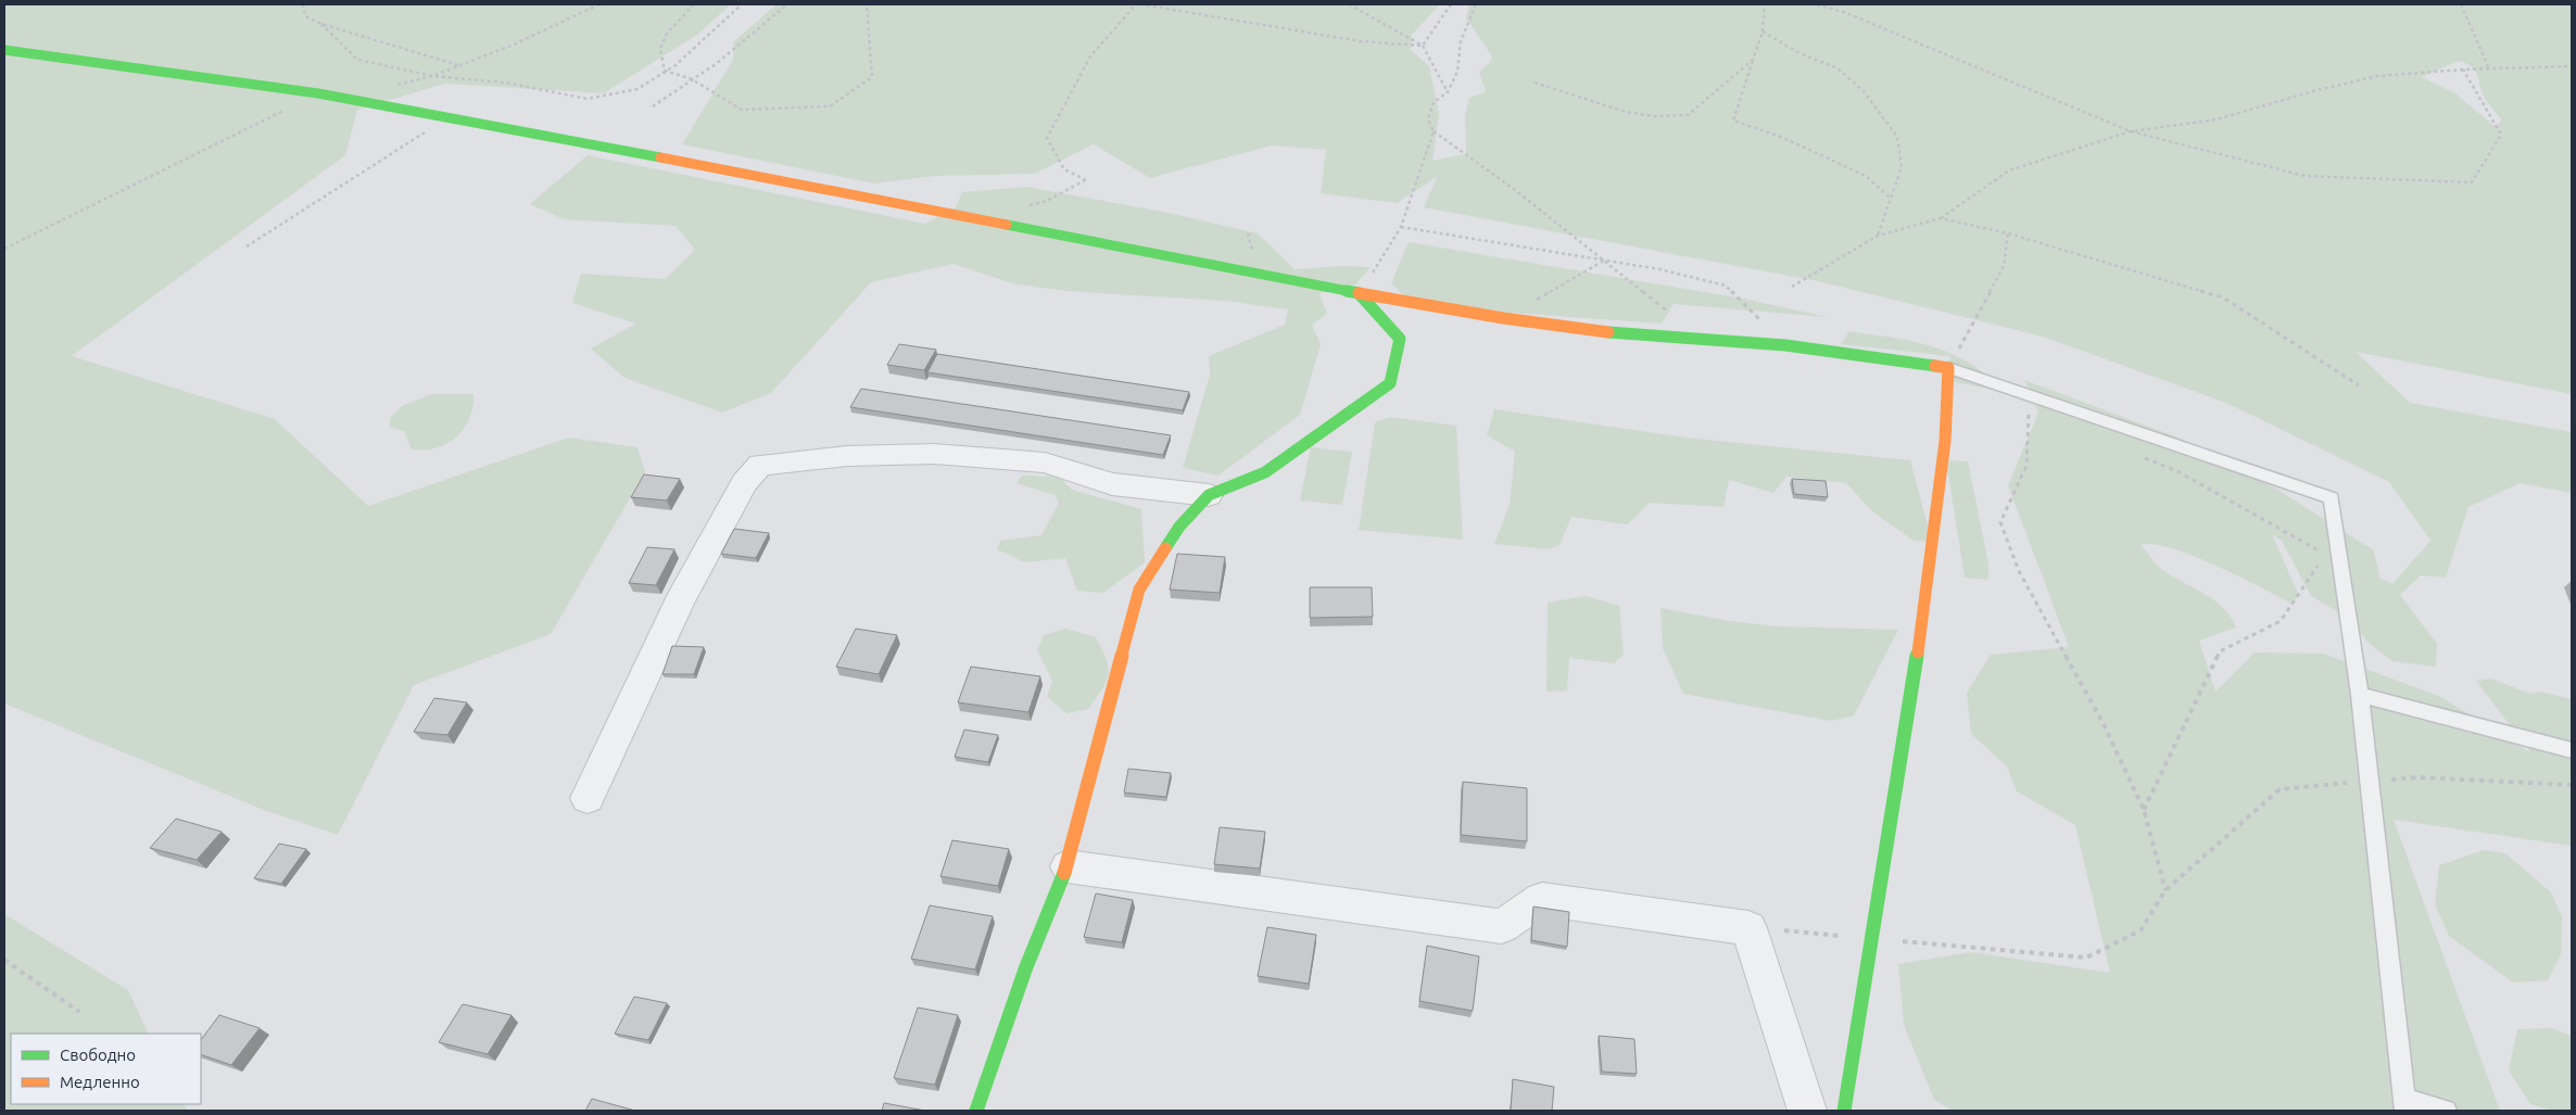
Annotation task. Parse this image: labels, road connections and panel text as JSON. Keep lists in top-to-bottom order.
{
  "legend": ["Свободно", "Медленно"]
}
